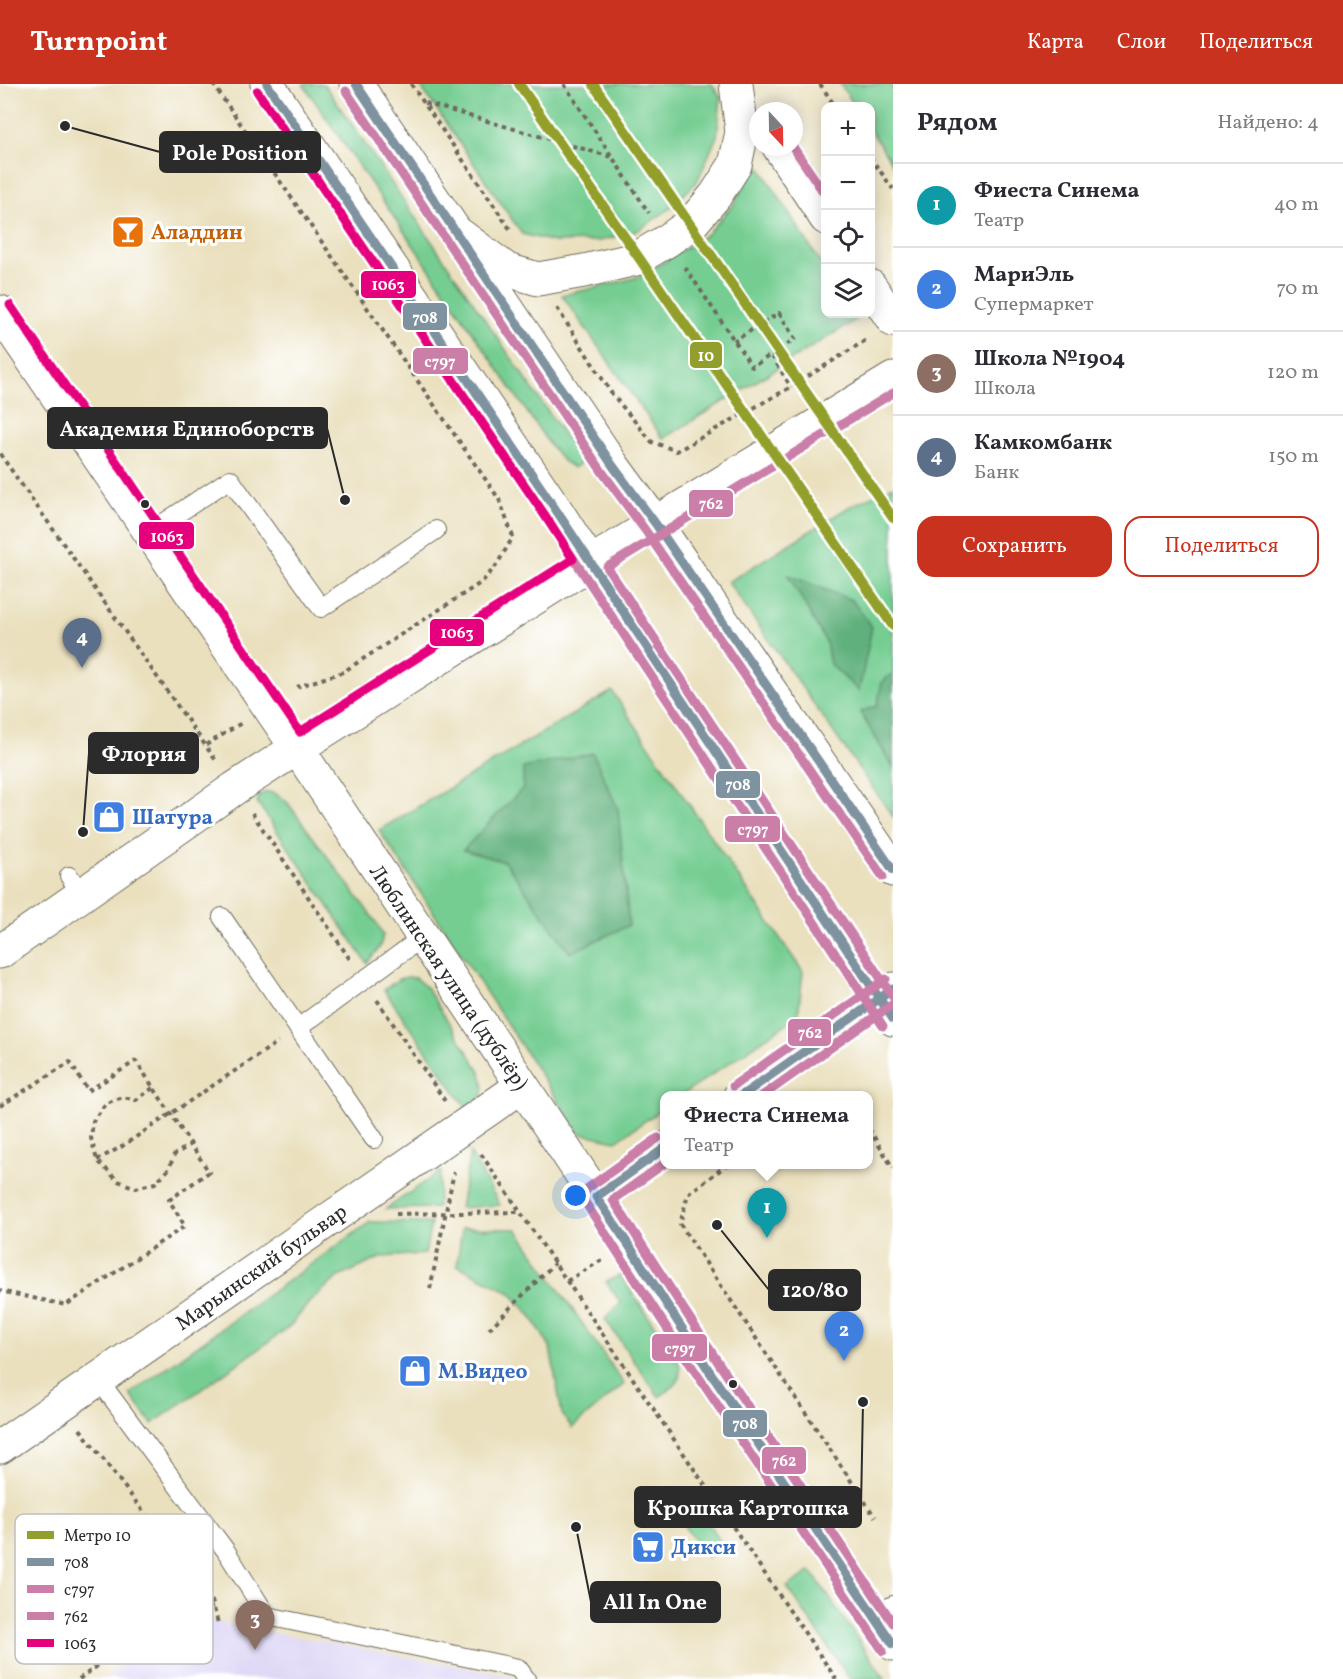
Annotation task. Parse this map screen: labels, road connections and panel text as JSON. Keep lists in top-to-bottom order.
{
  "streets": {
    "street": ["Люблинская улица (дублёр)", "Марьинский бульвар"]
  },
  "crossings": [
    ["Люблинская улица (дублёр)", "Марьинский бульвар"]
  ],
  "places": {
    "other": [
      "Pole Position",
      "Академия Единоборств",
      "Флория",
      "120/80",
      "Крошка Картошка",
      "All In One"
    ],
    "bar": ["Аладдин"],
    "shop": ["Шатура", "М.Видео"],
    "supermarket": ["Дикси"]
  },
  "lines": [
    "metro line 10",
    "transit line 708",
    "transit line с797",
    "transit line 1063",
    "transit line 762"
  ],
  "legend": [
    "Метро 10",
    "708",
    "с797",
    "762",
    "1063"
  ],
  "north": "bottom",
  "page": {
    "header": "Turnpoint",
    "nav": ["Карта", "Слои", "Поделиться"],
    "heading": ["Рядом", "Найдено: 4"],
    "map_buttons": ["+", "−"],
    "list": [
      {
        "mark": "1",
        "name": "Фиеста Синема",
        "note": "Театр",
        "value": "40 m"
      },
      {
        "mark": "2",
        "name": "МариЭль",
        "note": "Супермаркет",
        "value": "70 m"
      },
      {
        "mark": "3",
        "name": "Школа №1904",
        "note": "Школа",
        "value": "120 m"
      },
      {
        "mark": "4",
        "name": "Камкомбанк",
        "note": "Банк",
        "value": "150 m"
      }
    ],
    "buttons": ["Сохранить", "Поделиться"],
    "pins": [
      "4",
      "1",
      "2",
      "3"
    ],
    "popup": ["Фиеста Синема", "Театр"]
  }
}
